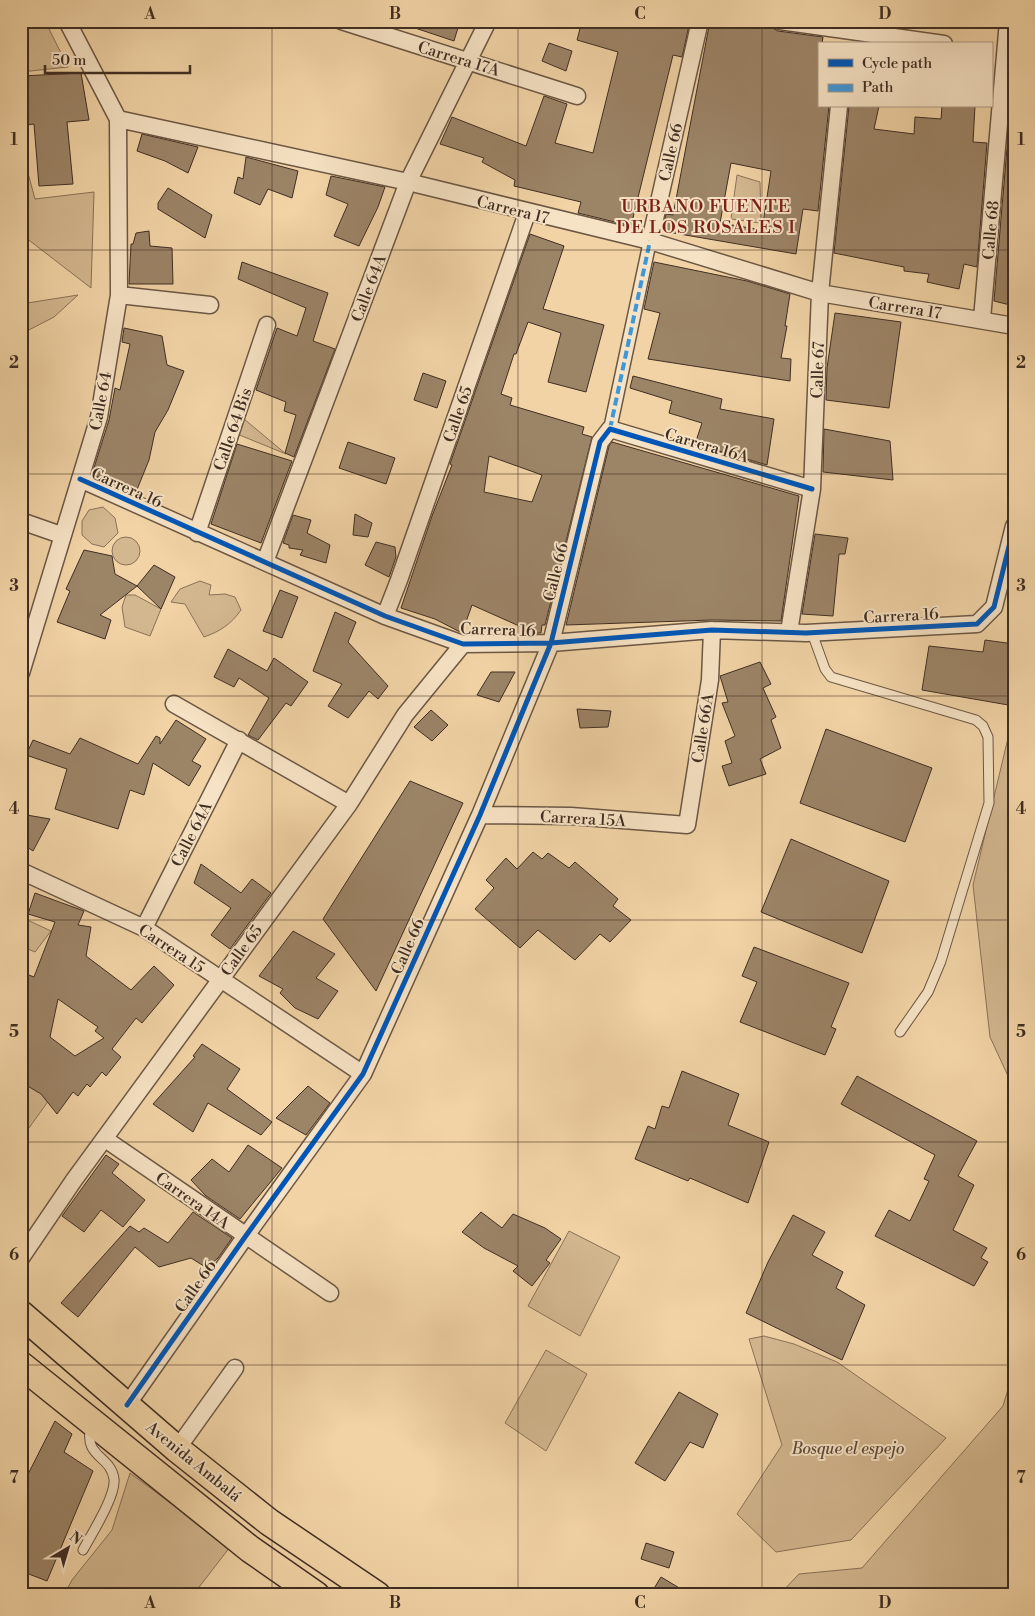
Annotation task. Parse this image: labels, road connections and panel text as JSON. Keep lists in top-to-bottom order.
{
  "streets": {
    "main road": ["Avenida Ambalá"],
    "street": [
      "Carrera 17A",
      "Calle 66",
      "Carrera 17",
      "Calle 68",
      "Calle 64A",
      "Calle 67",
      "Calle 64",
      "Calle 65",
      "Calle 64 Bis",
      "Carrera 16A",
      "Carrera 16",
      "Calle 66A",
      "Carrera 15A",
      "Carrera 15",
      "Carrera 14A"
    ]
  },
  "crossings": [
    ["Carrera 17A", "Calle 64A"],
    ["Calle 66", "Carrera 17"],
    ["Calle 66", "Carrera 16A"],
    ["Calle 66", "Carrera 16"],
    ["Calle 66", "Carrera 15A"],
    ["Calle 66", "Carrera 15"],
    ["Calle 66", "Carrera 14A"],
    ["Calle 66", "Avenida Ambalá"],
    ["Carrera 17", "Calle 68"],
    ["Carrera 17", "Calle 64A"],
    ["Carrera 17", "Calle 67"],
    ["Carrera 17", "Calle 64"],
    ["Carrera 17", "Calle 65"],
    ["Calle 64A", "Carrera 16"],
    ["Calle 64A", "Carrera 15"],
    ["Calle 67", "Carrera 16A"],
    ["Calle 67", "Carrera 16"],
    ["Calle 64", "Carrera 16"],
    ["Calle 65", "Carrera 16"],
    ["Calle 65", "Carrera 15"],
    ["Calle 65", "Carrera 14A"],
    ["Calle 64 Bis", "Carrera 16"],
    ["Carrera 16", "Calle 66A"],
    ["Calle 66A", "Carrera 15A"]
  ],
  "districts": ["URBANO FUENTE DE LOS ROSALES I"],
  "parks": ["Bosque el espejo"],
  "legend": ["Cycle path", "Path"],
  "scale_bar": "50 m",
  "north": "top right",
  "grid": {
    "columns": [
      "A",
      "B",
      "C",
      "D"
    ],
    "rows": [
      "1",
      "2",
      "3",
      "4",
      "5",
      "6",
      "7"
    ]
  }
}
